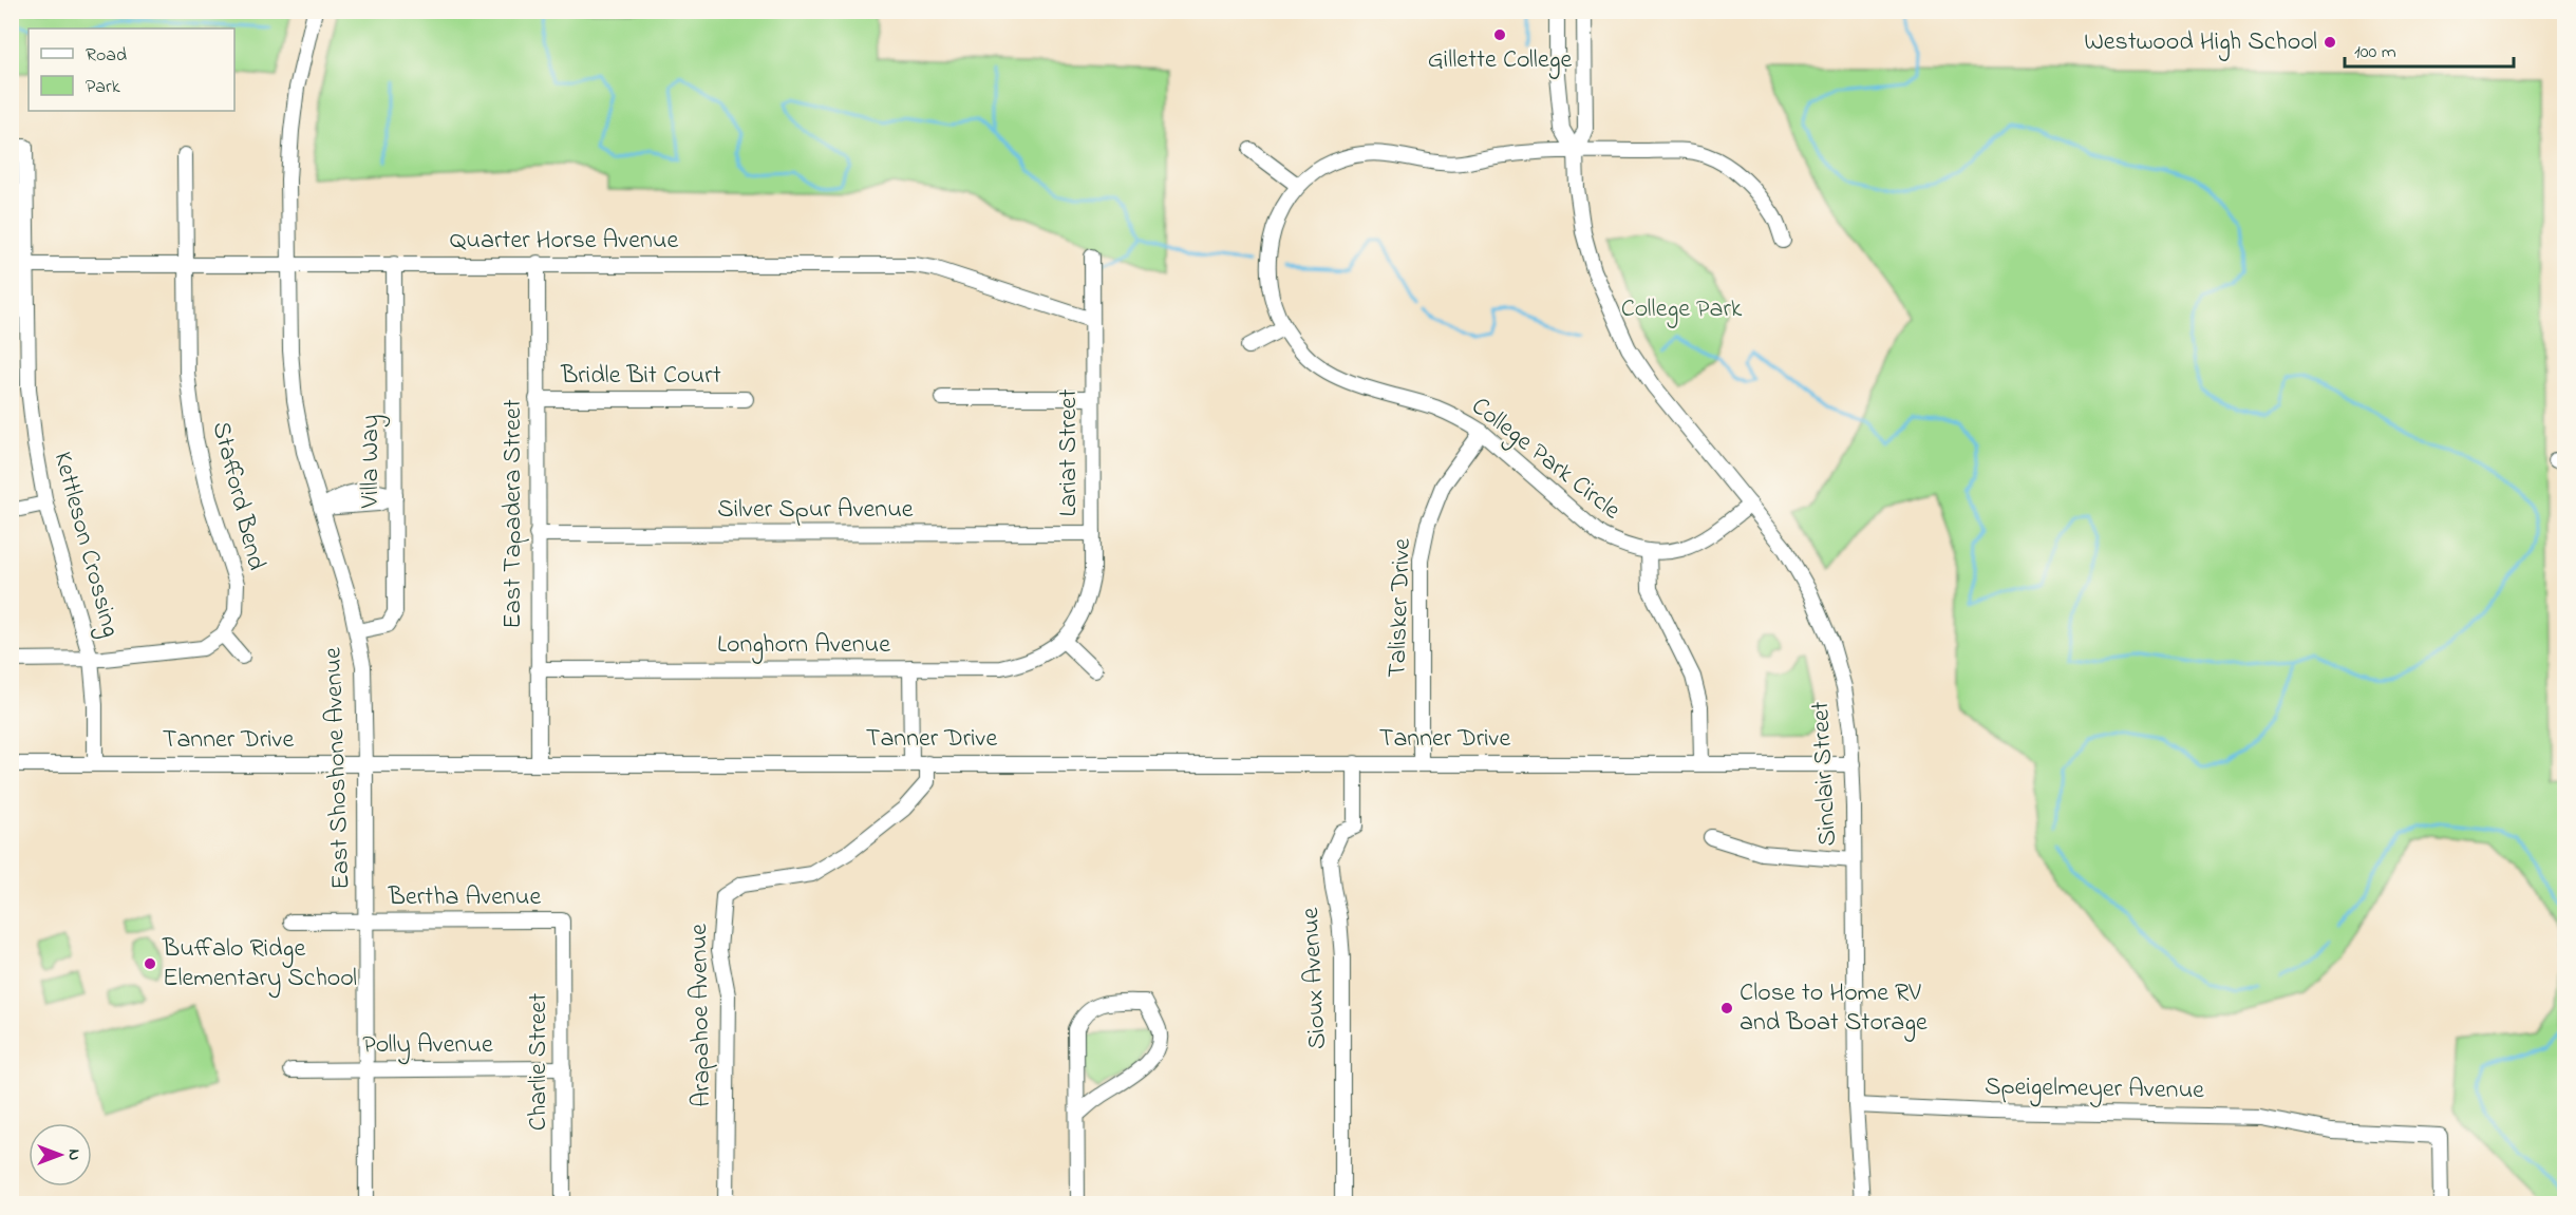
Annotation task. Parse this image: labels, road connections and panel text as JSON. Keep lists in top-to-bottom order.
{
  "streets": {
    "street": [
      "Quarter Horse Avenue",
      "Bridle Bit Court",
      "Lariat Street",
      "College Park Circle",
      "Villa Way",
      "Stafford Bend",
      "Silver Spur Avenue",
      "East Tapadera Street",
      "Kettleson Crossing",
      "Talisker Drive",
      "Longhorn Avenue",
      "Tanner Drive",
      "East Shoshone Avenue",
      "Sinclair Street",
      "Bertha Avenue",
      "Sioux Avenue",
      "Arapahoe Avenue",
      "Polly Avenue",
      "Charlie Street",
      "Speigelmeyer Avenue"
    ]
  },
  "crossings": [
    ["Quarter Horse Avenue", "Lariat Street"],
    ["Quarter Horse Avenue", "Villa Way"],
    ["Quarter Horse Avenue", "Stafford Bend"],
    ["Quarter Horse Avenue", "East Tapadera Street"],
    ["Quarter Horse Avenue", "Kettleson Crossing"],
    ["Quarter Horse Avenue", "East Shoshone Avenue"],
    ["Bridle Bit Court", "East Tapadera Street"],
    ["Lariat Street", "Silver Spur Avenue"],
    ["Lariat Street", "Longhorn Avenue"],
    ["College Park Circle", "Talisker Drive"],
    ["College Park Circle", "Sinclair Street"],
    ["Villa Way", "East Shoshone Avenue"],
    ["Silver Spur Avenue", "East Tapadera Street"],
    ["East Tapadera Street", "Longhorn Avenue"],
    ["East Tapadera Street", "Tanner Drive"],
    ["Kettleson Crossing", "Tanner Drive"],
    ["Talisker Drive", "Tanner Drive"],
    ["Tanner Drive", "East Shoshone Avenue"],
    ["Tanner Drive", "Sinclair Street"],
    ["Tanner Drive", "Sioux Avenue"],
    ["Tanner Drive", "Arapahoe Avenue"],
    ["East Shoshone Avenue", "Bertha Avenue"],
    ["East Shoshone Avenue", "Polly Avenue"],
    ["Sinclair Street", "Speigelmeyer Avenue"],
    ["Bertha Avenue", "Charlie Street"],
    ["Polly Avenue", "Charlie Street"]
  ],
  "parks": ["College Park"],
  "places": [
    "Gillette College",
    "Westwood High School",
    "Buffalo Ridge Elementary School",
    "Close to Home RV and Boat Storage"
  ],
  "legend": ["Road", "Park"],
  "scale_bar": "100 m",
  "north": "right"
}
